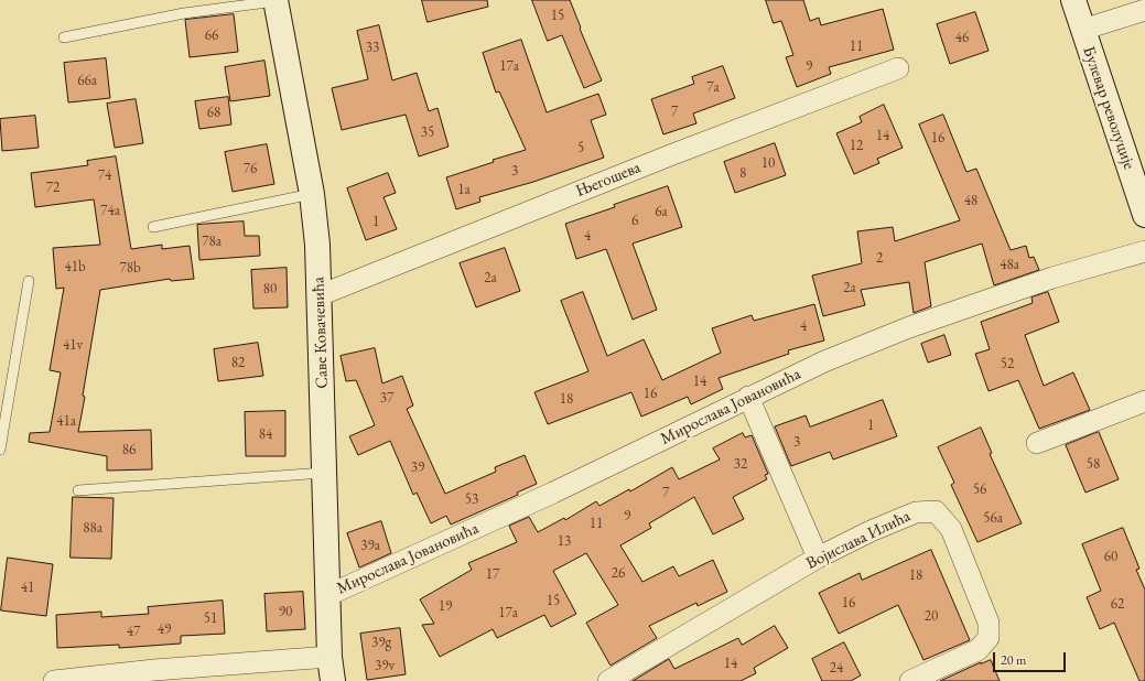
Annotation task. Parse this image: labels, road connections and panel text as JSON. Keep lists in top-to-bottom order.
{
  "streets": {
    "street": [
      "Булевар револуције",
      "Његошева",
      "Саве Ковачевића",
      "Мирослава Јовановића",
      "Војислава Илића"
    ]
  },
  "crossings": [
    ["Његошева", "Саве Ковачевића"],
    ["Саве Ковачевића", "Мирослава Јовановића"]
  ],
  "house_numbers": [
    "15",
    "66",
    "46",
    "11",
    "33",
    "17a",
    "9",
    "66a",
    "7a",
    "7",
    "68",
    "35",
    "14",
    "16",
    "12",
    "5",
    "10",
    "76",
    "3",
    "8",
    "74",
    "72",
    "1a",
    "48",
    "74a",
    "6a",
    "6",
    "1",
    "4",
    "78a",
    "2",
    "48a",
    "41b",
    "78b",
    "2a",
    "2a",
    "80",
    "4",
    "41v",
    "82",
    "52",
    "14",
    "16",
    "37",
    "18",
    "41a",
    "1",
    "84",
    "3",
    "86",
    "32",
    "58",
    "39",
    "56",
    "7",
    "53",
    "9",
    "56a",
    "11",
    "88a",
    "13",
    "39a",
    "60",
    "26",
    "17",
    "18",
    "41",
    "15",
    "16",
    "62",
    "19",
    "90",
    "17a",
    "20",
    "51",
    "49",
    "47",
    "39g",
    "14",
    "39v",
    "24"
  ],
  "scale_bar": "20 m"
}
